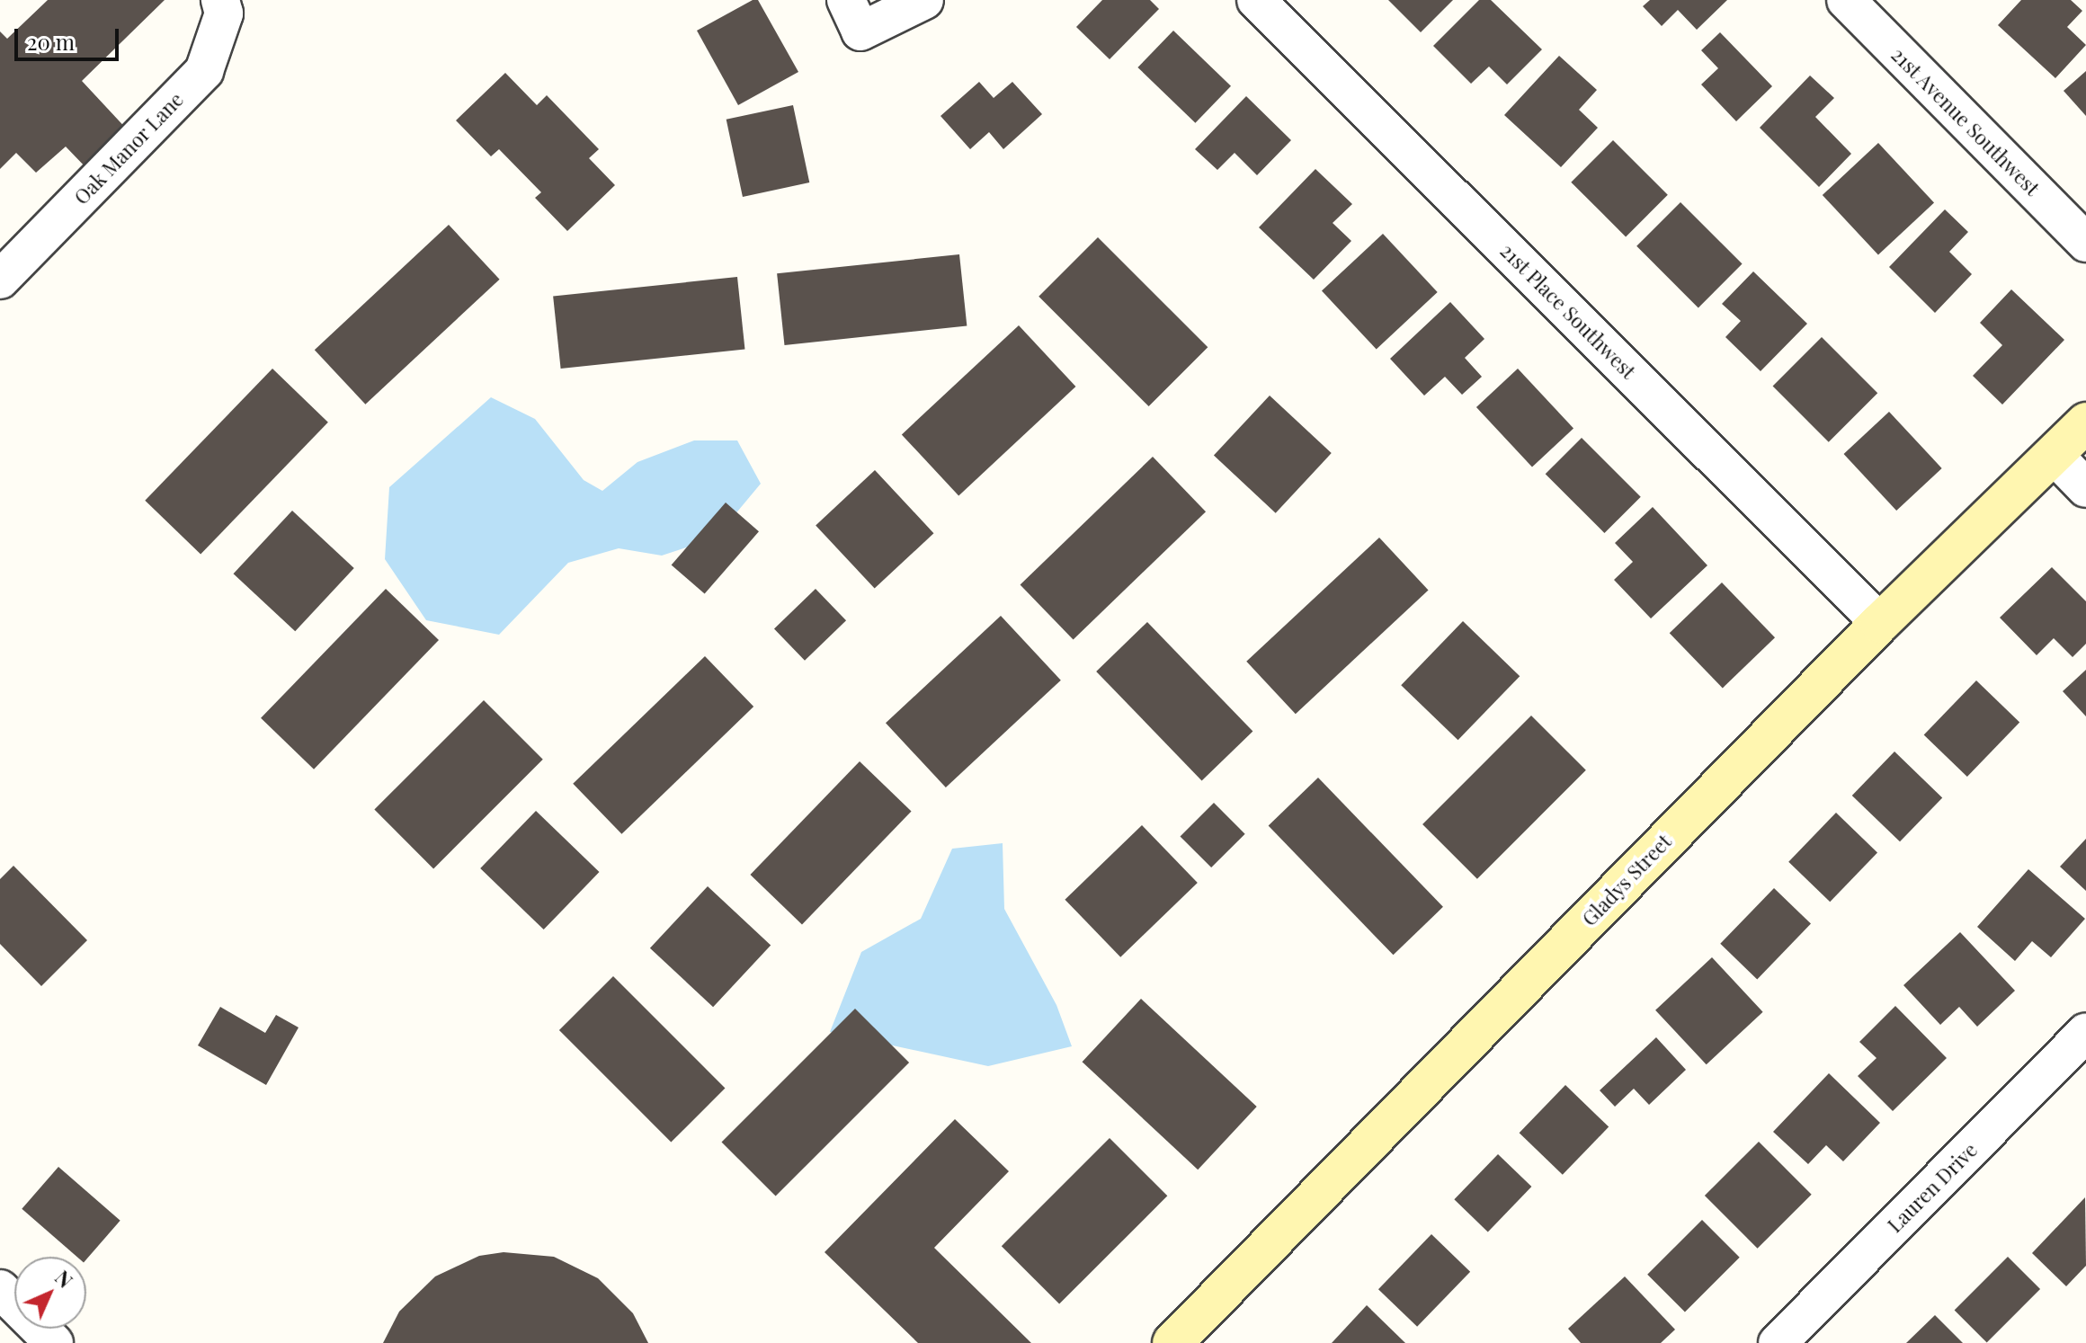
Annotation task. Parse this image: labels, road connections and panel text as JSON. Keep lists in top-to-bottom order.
{
  "streets": {
    "street": [
      "21st Avenue Southwest",
      "Oak Manor Lane",
      "21st Place Southwest",
      "Gladys Street",
      "Lauren Drive"
    ]
  },
  "crossings": [
    ["21st Place Southwest", "Gladys Street"]
  ],
  "scale_bar": "20 m",
  "north": "top right"
}
